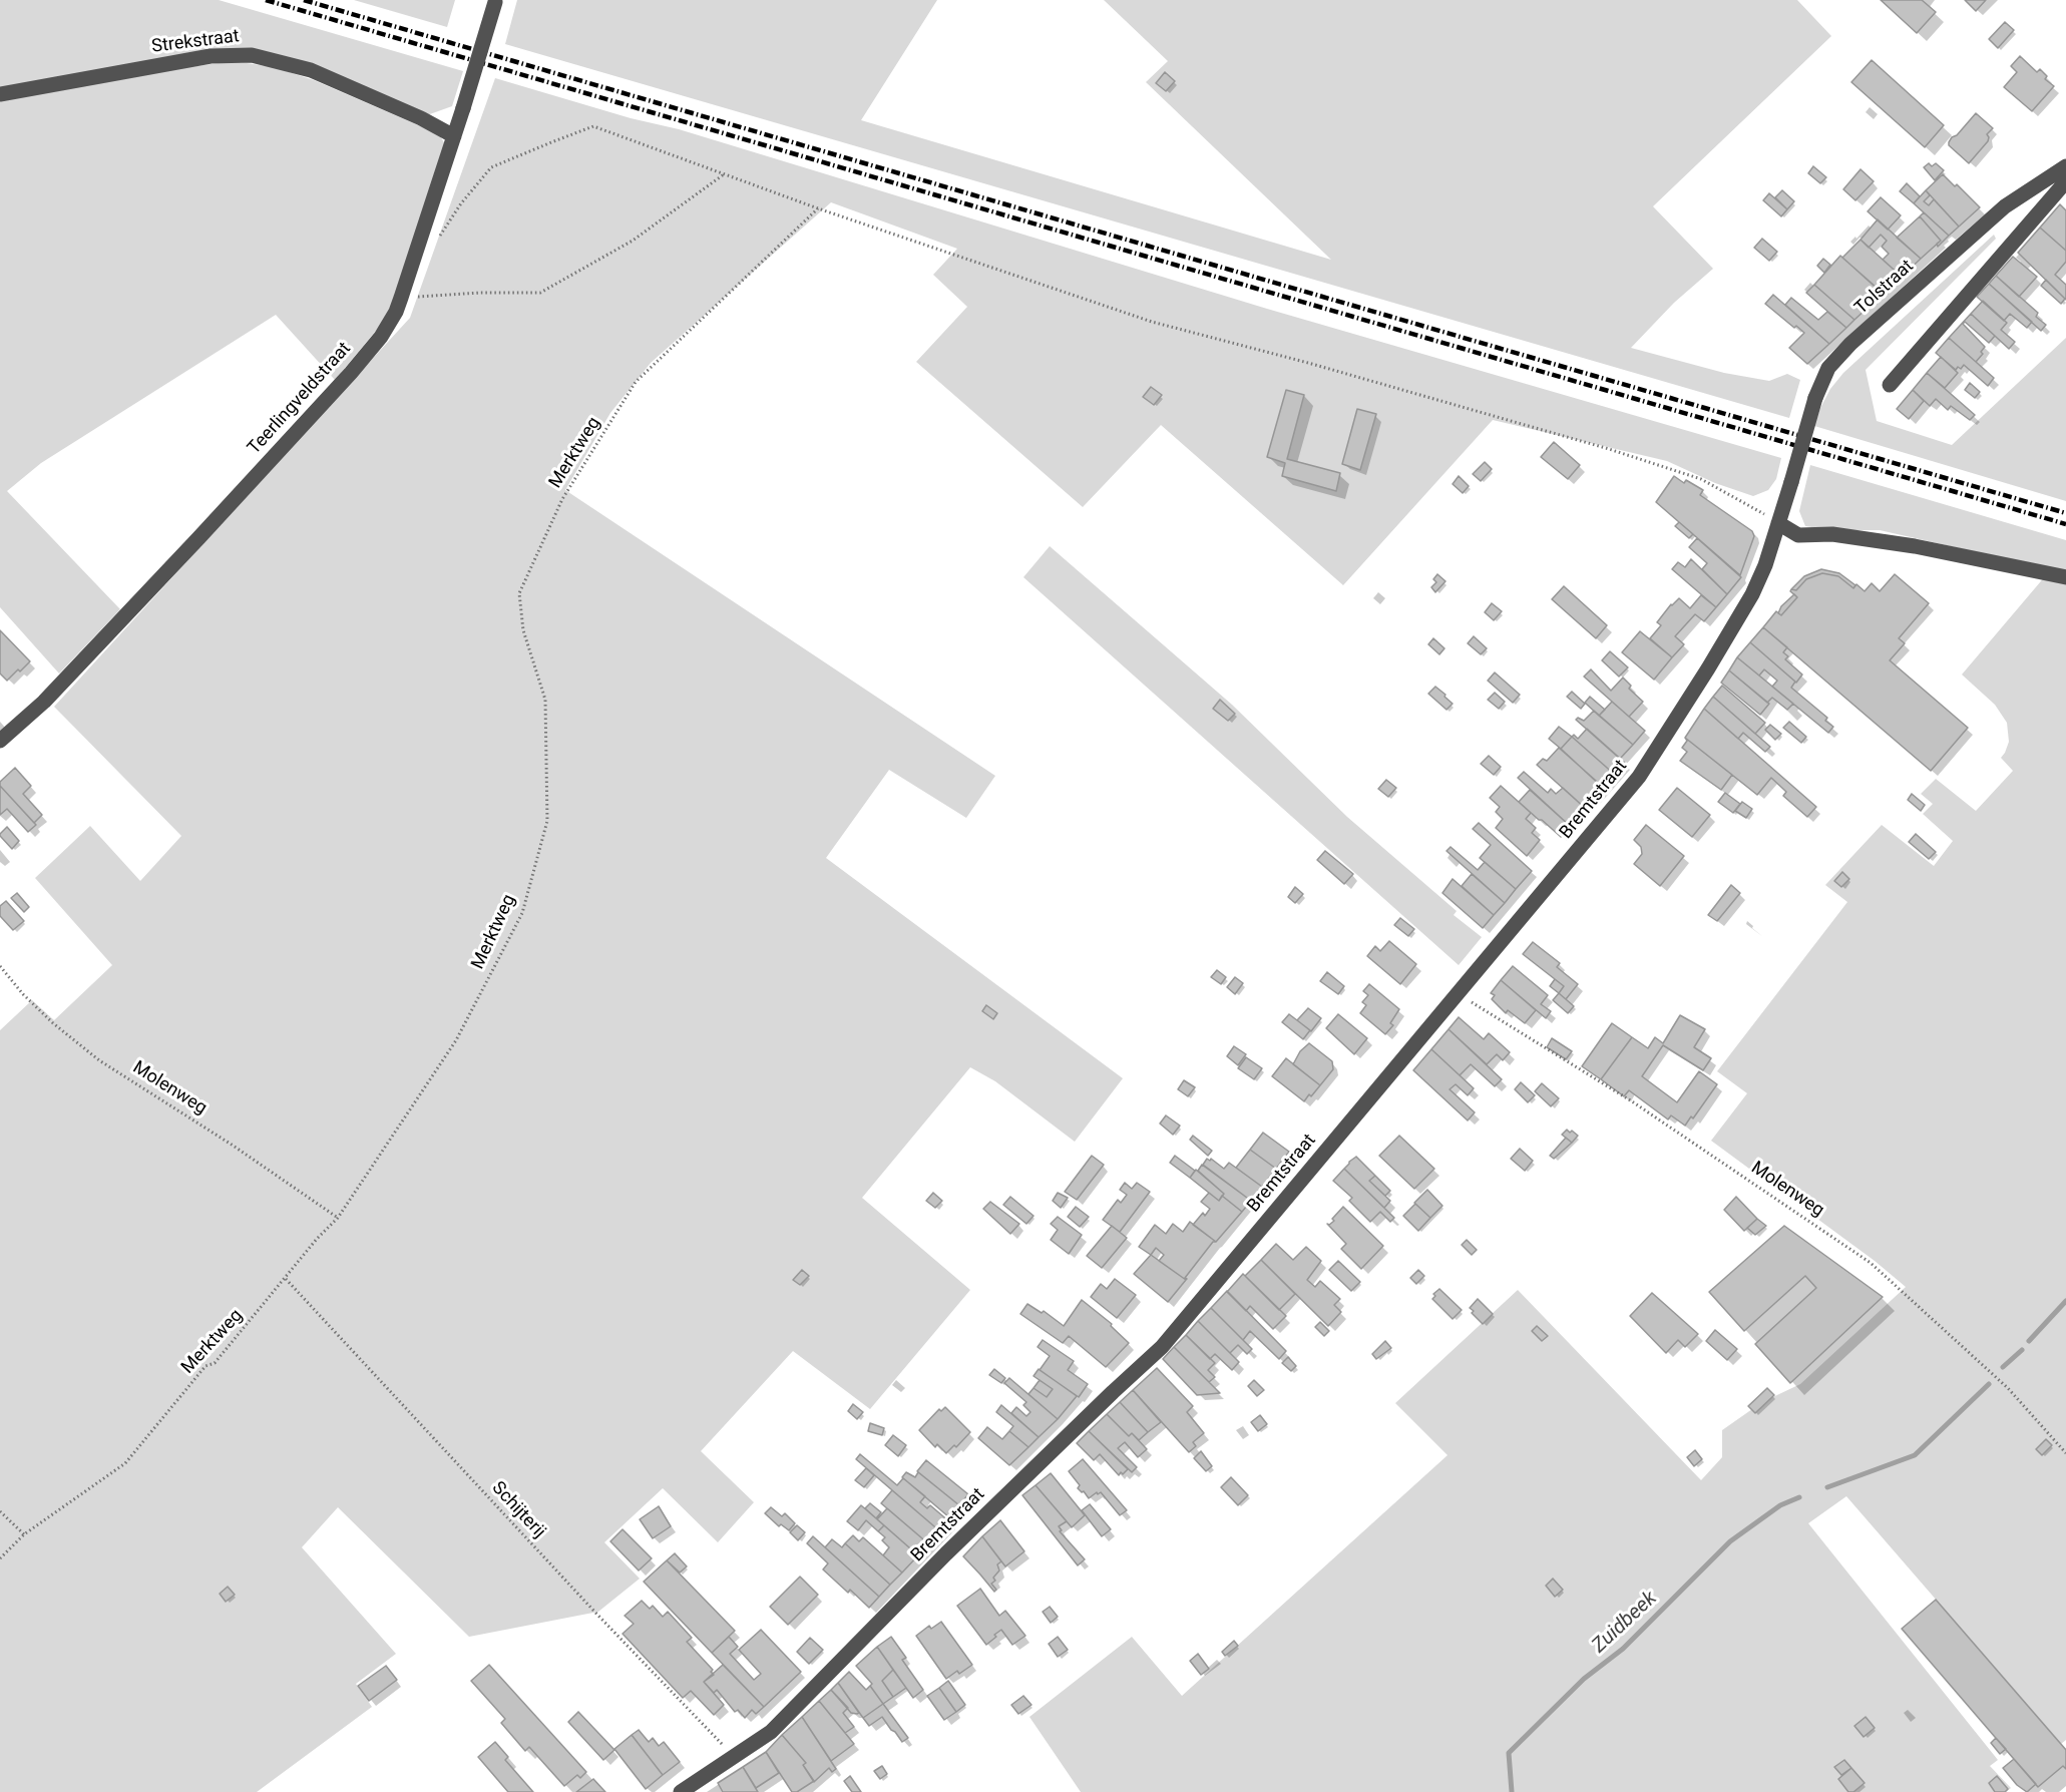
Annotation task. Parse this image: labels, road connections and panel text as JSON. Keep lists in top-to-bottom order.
{
  "streets": {
    "street": [
      "Strekstraat",
      "Tolstraat",
      "Teerlingveldstraat",
      "Bremtstraat"
    ],
    "path": ["Merktweg", "Molenweg", "Schijterij"]
  },
  "crossings": [
    ["Strekstraat", "Teerlingveldstraat"],
    ["Tolstraat", "Bremtstraat"],
    ["Merktweg", "Molenweg"],
    ["Merktweg", "Schijterij"],
    ["Bremtstraat", "Molenweg"],
    ["Bremtstraat", "Schijterij"]
  ],
  "water": ["Zuidbeek"]
}
